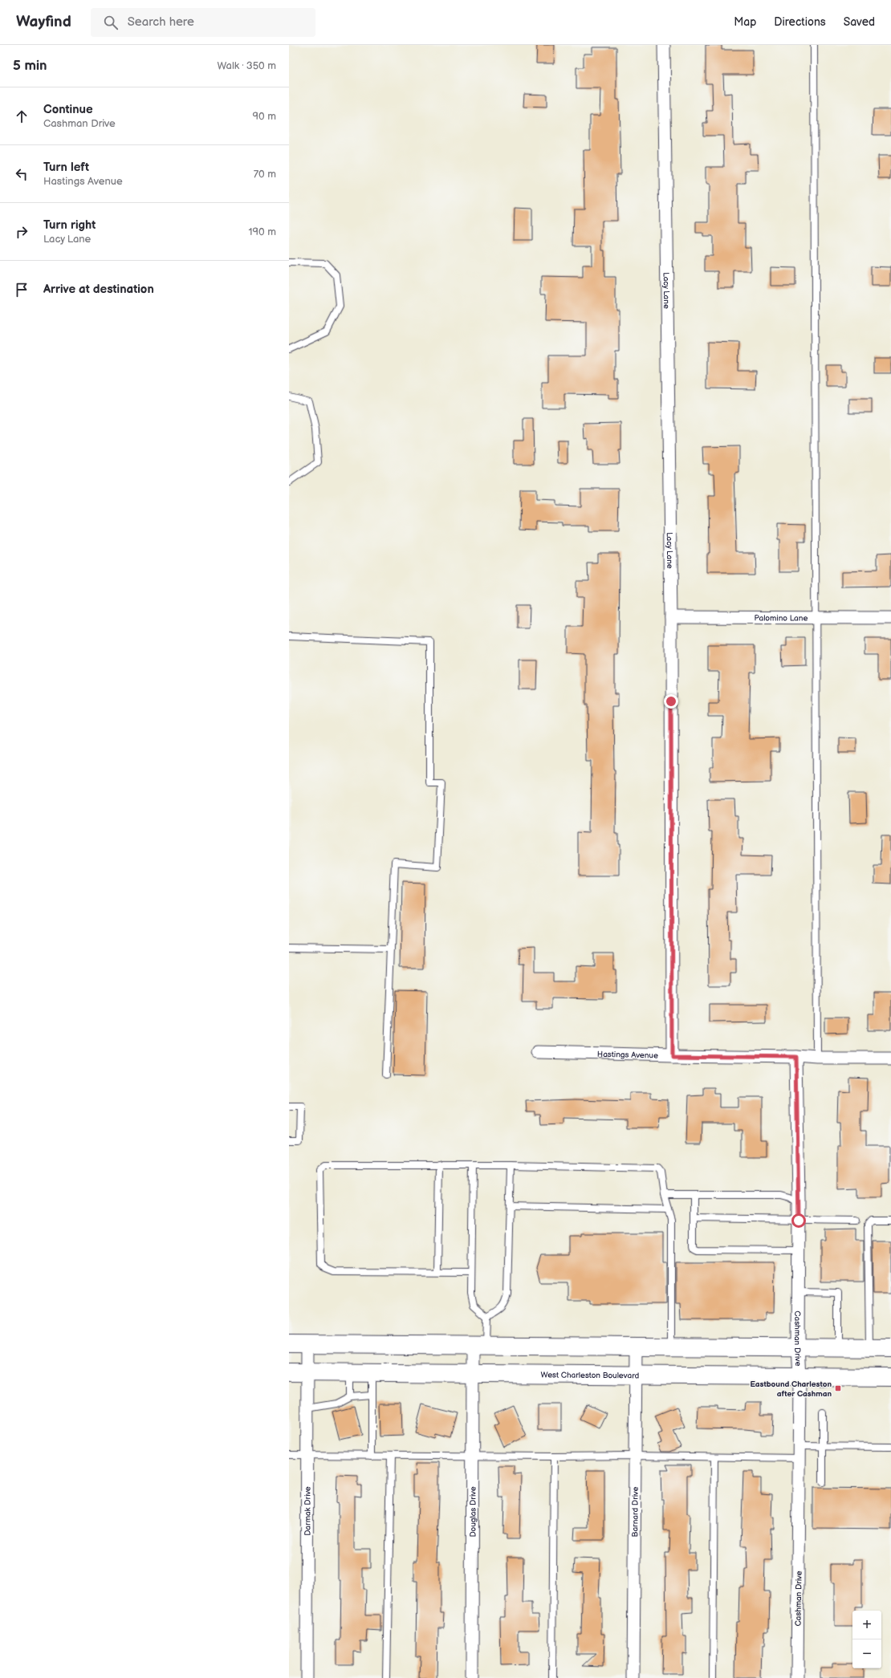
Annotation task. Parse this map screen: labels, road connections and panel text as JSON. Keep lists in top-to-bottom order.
{
  "streets": {
    "main road": ["West Charleston Boulevard"],
    "street": [
      "Lacy Lane",
      "Palomino Lane",
      "Hastings Avenue",
      "Cashman Drive",
      "Darmak Drive",
      "Douglas Drive",
      "Barnard Drive"
    ]
  },
  "crossings": [
    ["Lacy Lane", "Palomino Lane"],
    ["Lacy Lane", "Hastings Avenue"],
    ["Hastings Avenue", "Cashman Drive"],
    ["Cashman Drive", "West Charleston Boulevard"],
    ["West Charleston Boulevard", "Darmak Drive"],
    ["West Charleston Boulevard", "Douglas Drive"],
    ["West Charleston Boulevard", "Barnard Drive"]
  ],
  "places": {
    "transit": ["Eastbound Charleston after Cashman"]
  },
  "page": {
    "header": "Wayfind",
    "search": "Search here",
    "nav": ["Map", "Directions", "Saved"],
    "heading": ["5 min", "Walk · 350 m"],
    "list": [
      ["Continue", "Cashman Drive", "90 m"],
      ["Turn left", "Hastings Avenue", "70 m"],
      ["Turn right", "Lacy Lane", "190 m"],
      "Arrive at destination"
    ],
    "map_buttons": ["+", "−"]
  }
}
